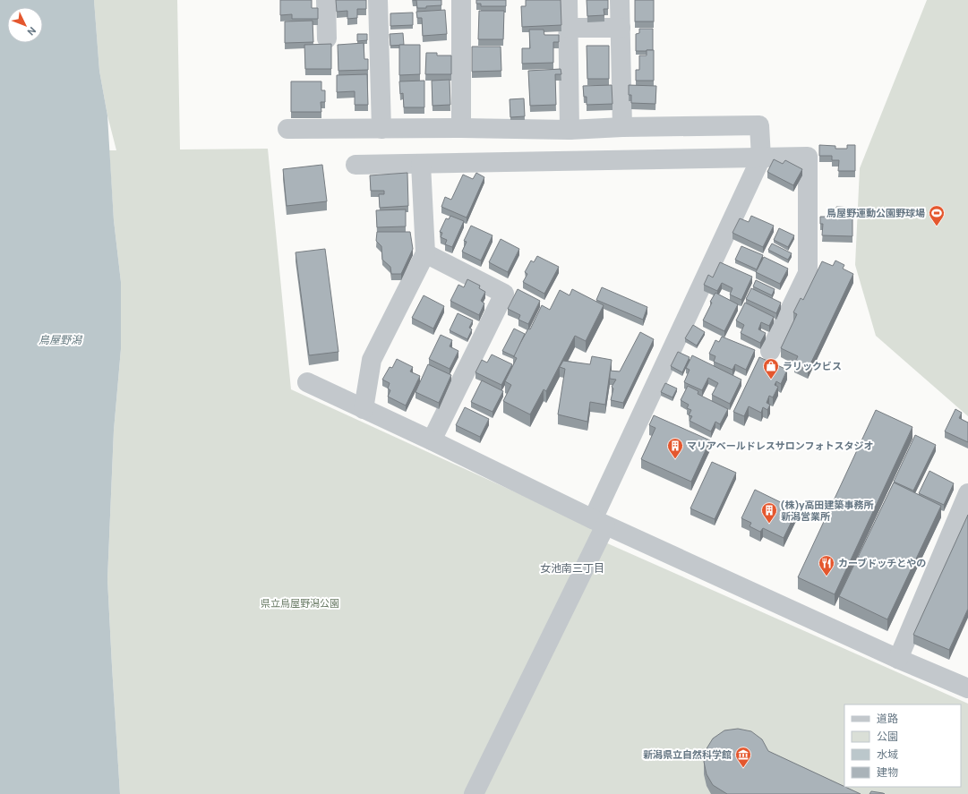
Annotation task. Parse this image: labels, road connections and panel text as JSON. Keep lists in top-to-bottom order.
{
  "districts": ["女池南三丁目"],
  "water": ["鳥屋野潟"],
  "parks": ["県立鳥屋野潟公園"],
  "places": {
    "sports": ["鳥屋野運動公園野球場"],
    "shop": ["ラリックビス"],
    "building": ["マリアベールドレスサロンフォトスタジオ", "(株)y高田建築事務所 新潟営業所"],
    "restaurant": ["カーブドッチとやの"],
    "museum": ["新潟県立自然科学館"]
  },
  "legend": [
    "道路",
    "公園",
    "水域",
    "建物"
  ],
  "north": "bottom right"
}
